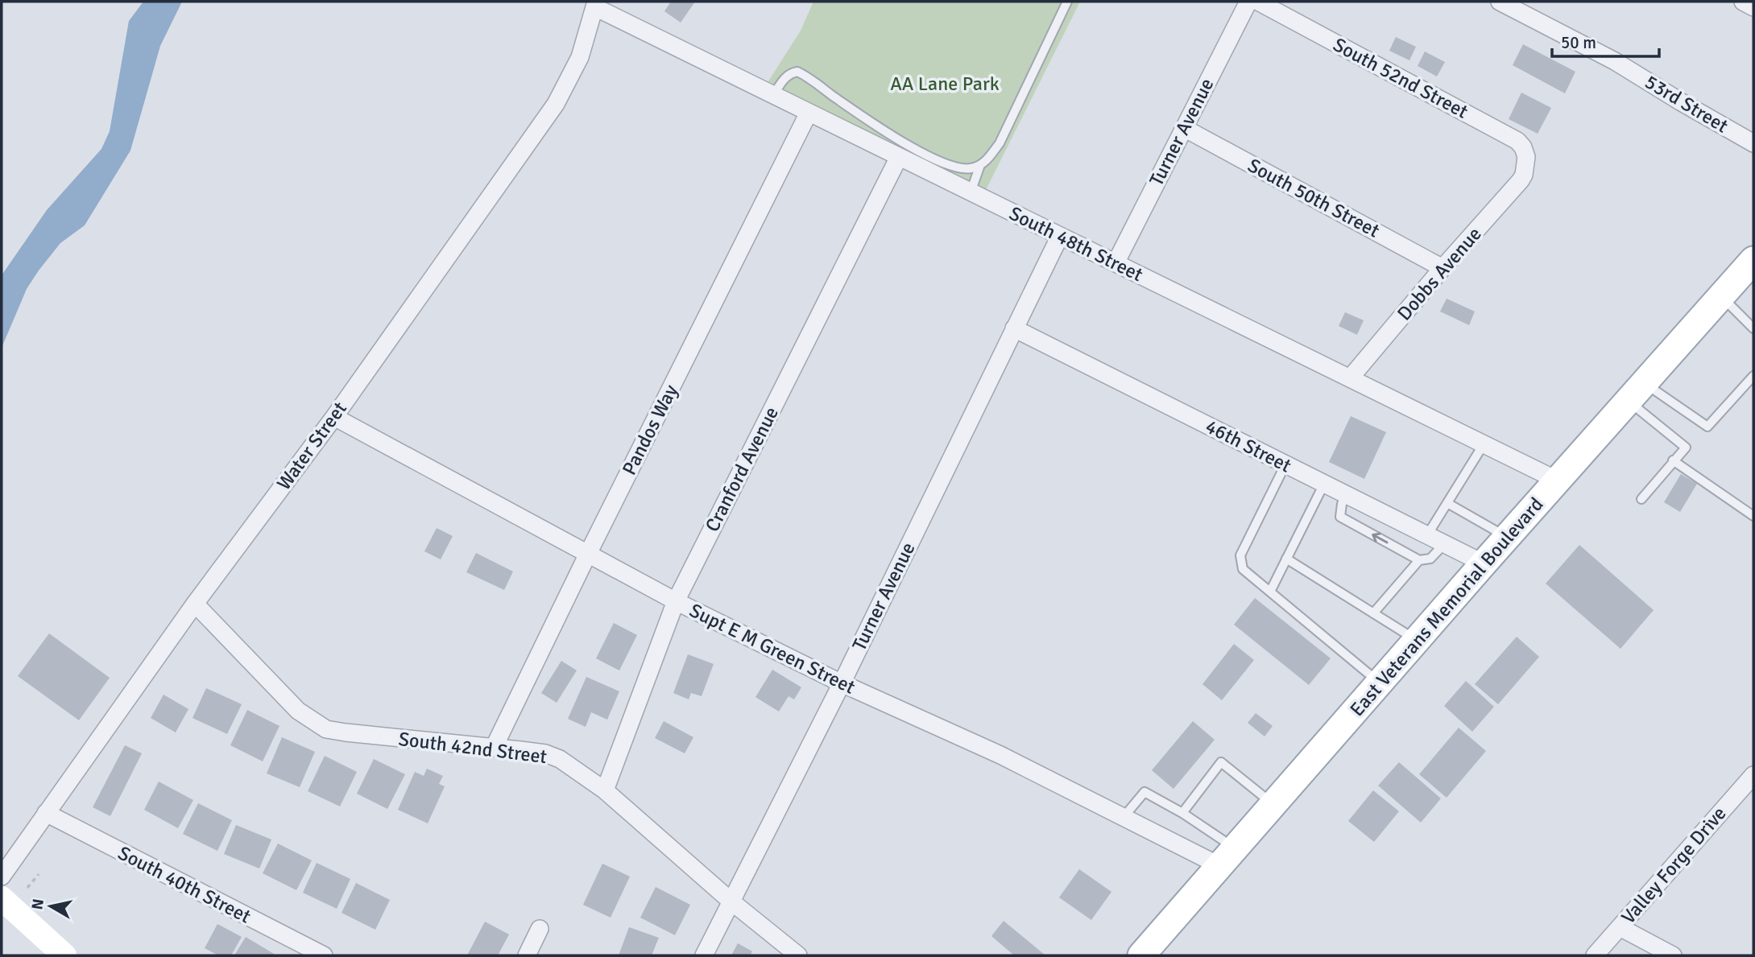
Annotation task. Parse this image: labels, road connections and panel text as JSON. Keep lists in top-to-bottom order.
{
  "streets": {
    "main road": ["East Veterans Memorial Boulevard"],
    "street": [
      "South 52nd Street",
      "53rd Street",
      "Turner Avenue",
      "South 50th Street",
      "South 48th Street",
      "Dobbs Avenue",
      "Pandos Way",
      "Water Street",
      "46th Street",
      "Cranford Avenue",
      "Supt E M Green Street",
      "South 42nd Street",
      "Valley Forge Drive",
      "South 40th Street"
    ]
  },
  "crossings": [
    ["South 52nd Street", "Dobbs Avenue"],
    ["Turner Avenue", "South 50th Street"],
    ["Turner Avenue", "South 48th Street"],
    ["Turner Avenue", "46th Street"],
    ["Turner Avenue", "Supt E M Green Street"],
    ["Turner Avenue", "South 42nd Street"],
    ["South 50th Street", "Dobbs Avenue"],
    ["South 48th Street", "Dobbs Avenue"],
    ["South 48th Street", "Pandos Way"],
    ["South 48th Street", "Water Street"],
    ["South 48th Street", "Cranford Avenue"],
    ["South 48th Street", "East Veterans Memorial Boulevard"],
    ["Pandos Way", "Supt E M Green Street"],
    ["Pandos Way", "South 42nd Street"],
    ["Water Street", "Supt E M Green Street"],
    ["Water Street", "South 42nd Street"],
    ["Water Street", "South 40th Street"],
    ["46th Street", "East Veterans Memorial Boulevard"],
    ["Cranford Avenue", "Supt E M Green Street"],
    ["Cranford Avenue", "South 42nd Street"],
    ["East Veterans Memorial Boulevard", "Supt E M Green Street"]
  ],
  "parks": ["AA Lane Park"],
  "scale_bar": "50 m",
  "north": "left"
}
